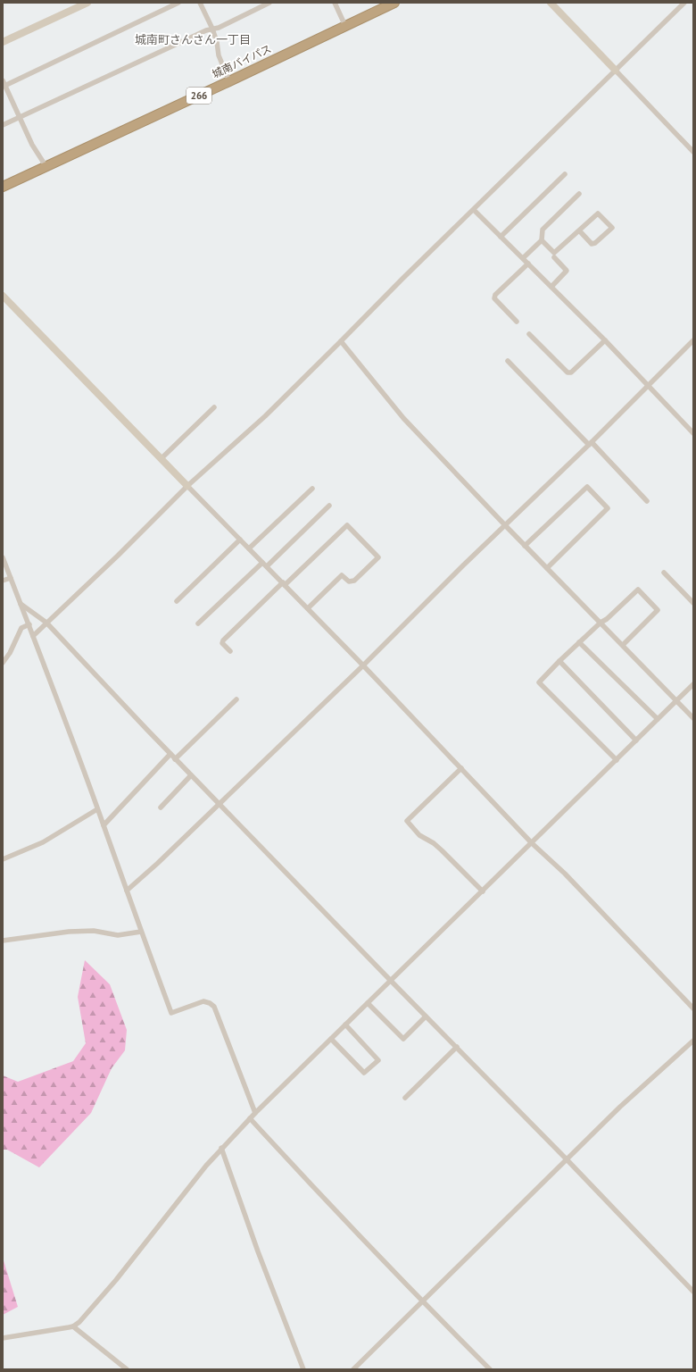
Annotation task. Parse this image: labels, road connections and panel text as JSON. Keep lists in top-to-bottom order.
{
  "streets": {
    "highway": ["城南バイパス", "266"]
  },
  "districts": ["城南町さんさん一丁目"]
}
